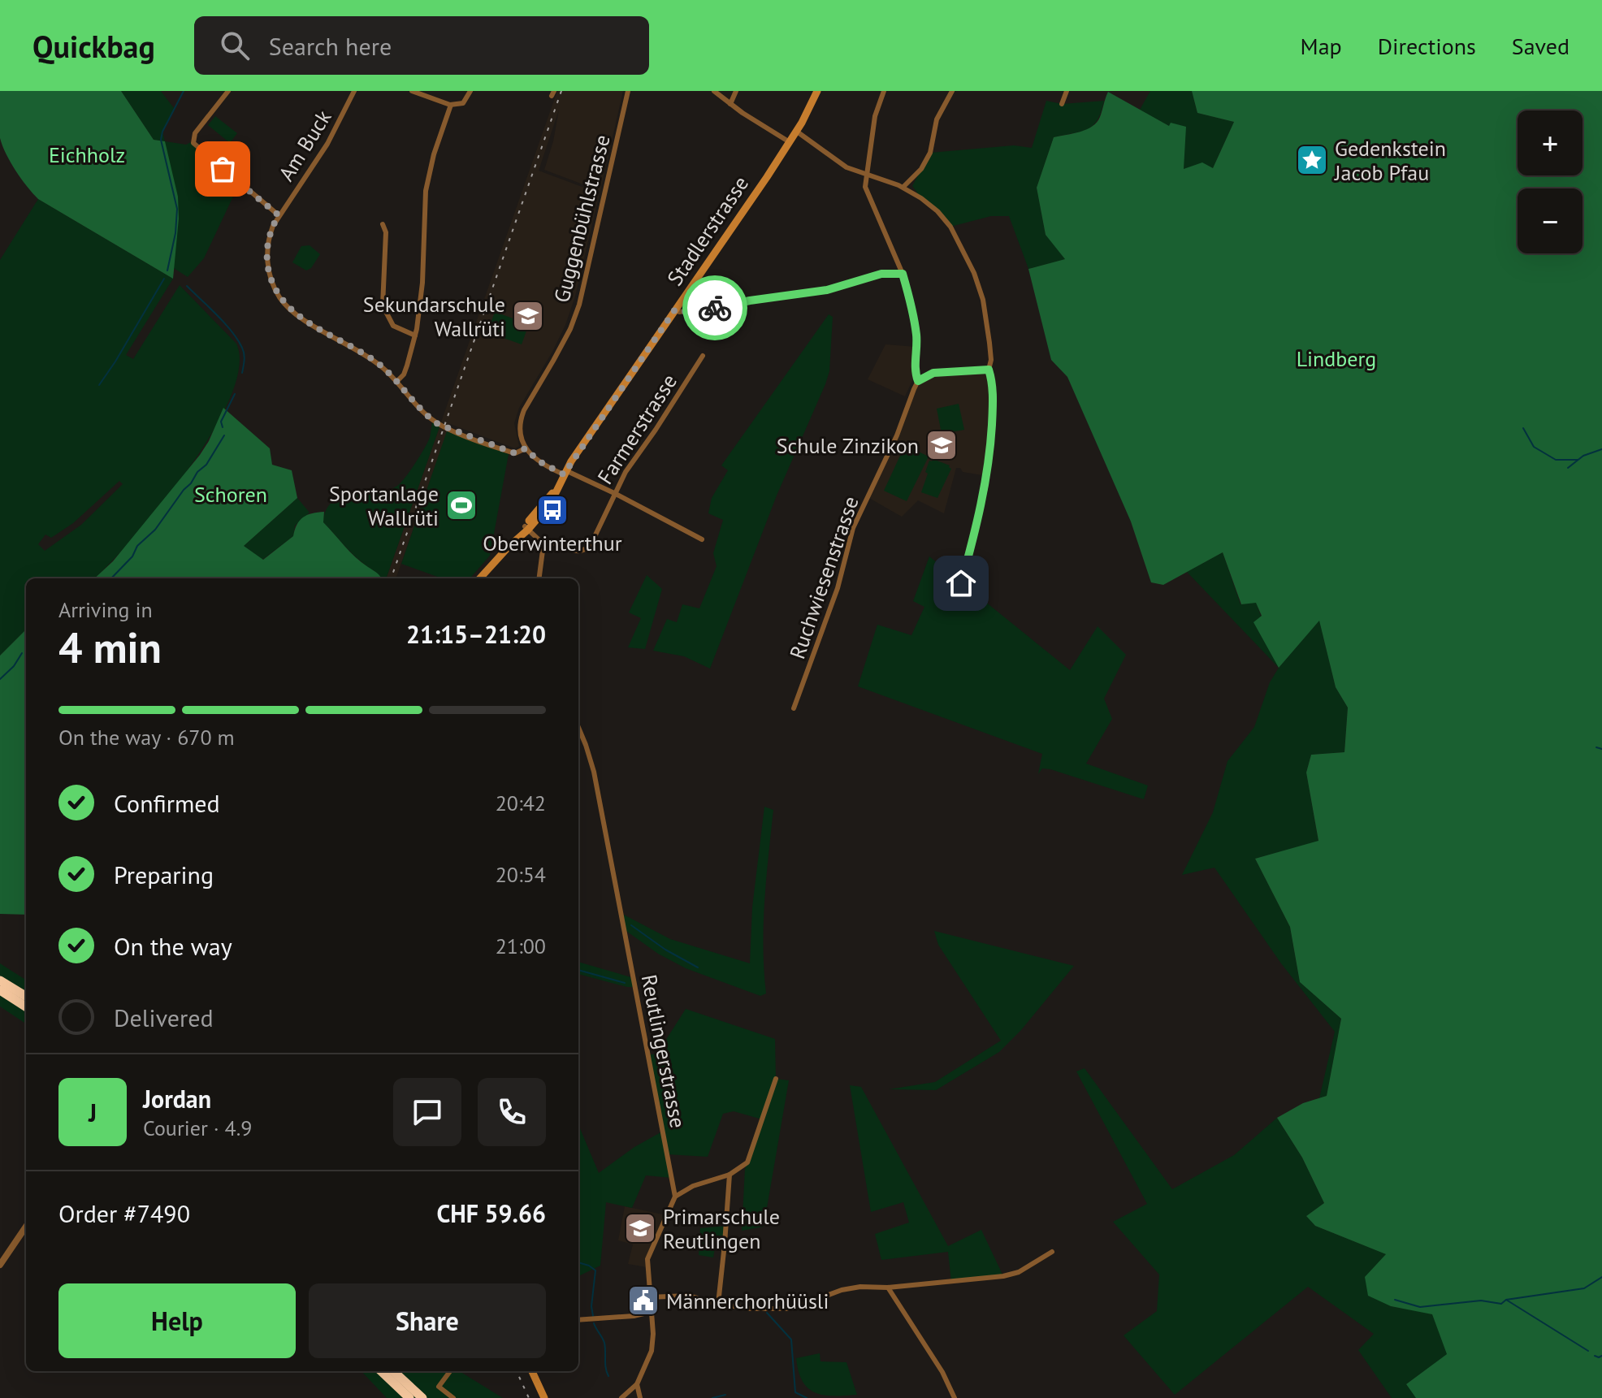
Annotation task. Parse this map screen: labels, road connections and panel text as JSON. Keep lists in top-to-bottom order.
{
  "streets": {
    "main road": ["Stadlerstrasse"],
    "street": [
      "Am Buck",
      "Guggenbühlstrasse",
      "Farmerstrasse",
      "Ruchwiesenstrasse",
      "Reutlingerstrasse"
    ]
  },
  "crossings": [
    ["Am Buck", "Guggenbühlstrasse"]
  ],
  "parks": ["Eichholz", "Lindberg", "Schoren"],
  "places": {
    "place": ["Gedenkstein Jacob Pfau"],
    "school or university": ["Sekundarschule Wallrüti", "Schule Zinzikon", "Primarschule Reutlingen"],
    "sports": ["Sportanlage Wallrüti"],
    "bus stop": ["Oberwinterthur"],
    "public building": ["Männerchorhüüsli"]
  },
  "page": {
    "header": "Quickbag",
    "search": "Search here",
    "nav": ["Map", "Directions", "Saved"],
    "map_buttons": ["+", "−"],
    "heading": ["4 min", "Arriving in", "21:15–21:20"],
    "panel": [
      "Jordan",
      "Courier · 4.9",
      "Order #7490",
      "CHF 59.66"
    ],
    "bar": "On the way · 670 m",
    "list": [
      ["Confirmed", "20:42"],
      ["Preparing", "20:54"],
      ["On the way", "21:00"],
      "Delivered"
    ],
    "round": "J",
    "buttons": ["Help", "Share"]
  }
}
